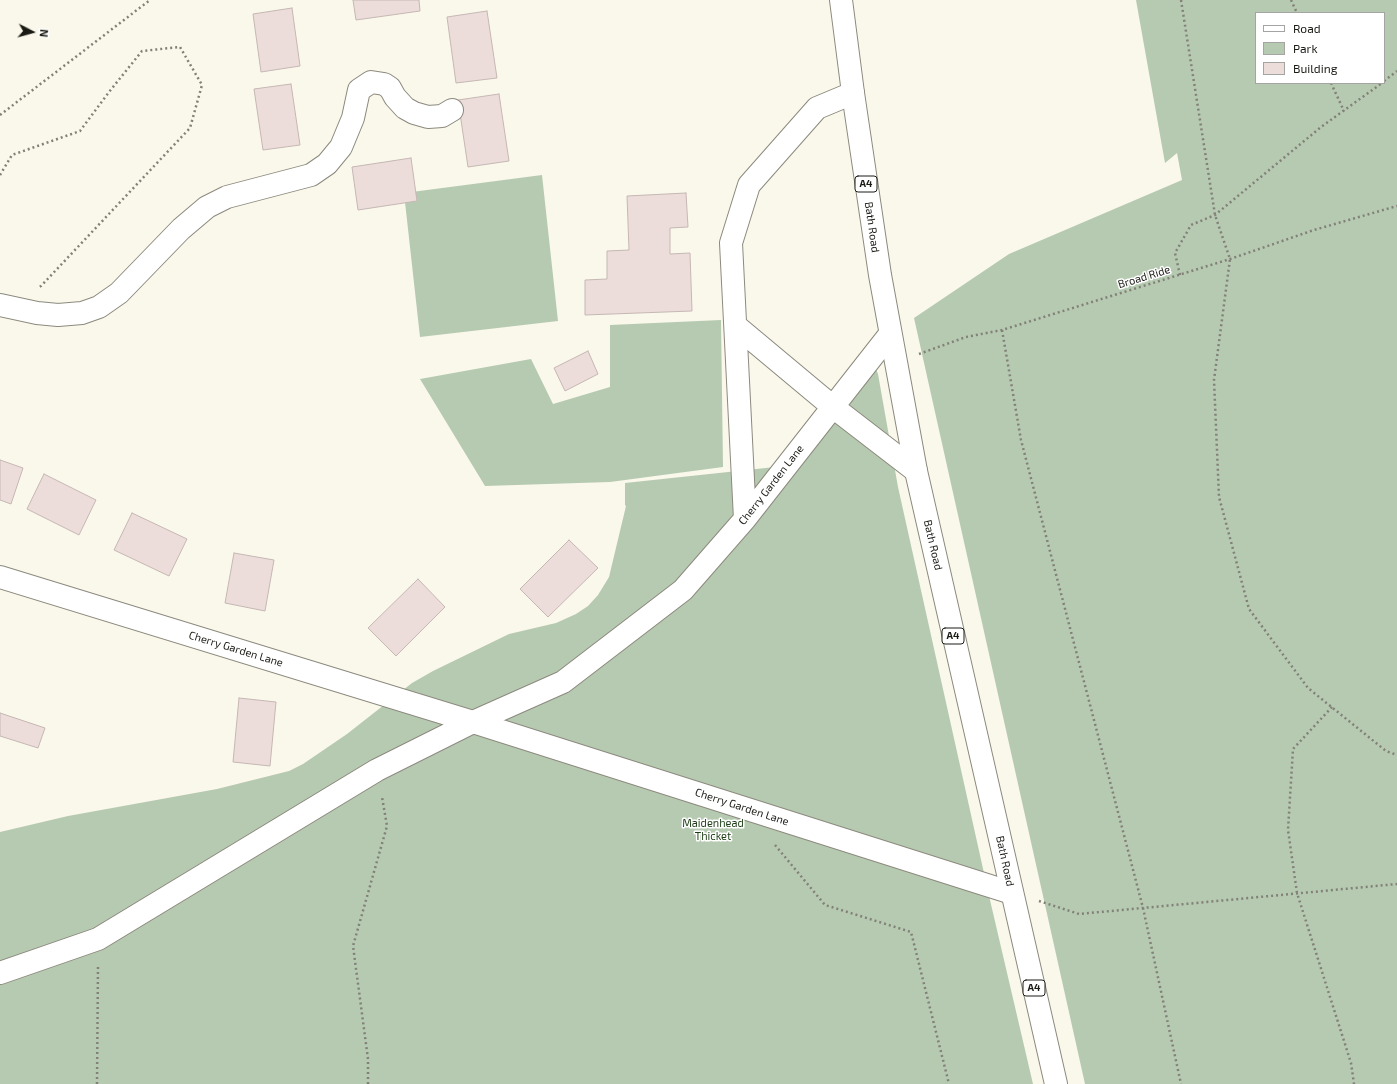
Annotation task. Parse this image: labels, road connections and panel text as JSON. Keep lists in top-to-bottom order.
{
  "streets": {
    "street": ["A4", "Bath Road", "Cherry Garden Lane"],
    "path": ["Broad Ride"]
  },
  "crossings": [
    ["Bath Road", "Broad Ride"],
    ["Bath Road", "Cherry Garden Lane"]
  ],
  "parks": ["Maidenhead Thicket"],
  "legend": ["Road", "Park", "Building"],
  "north": "right"
}
